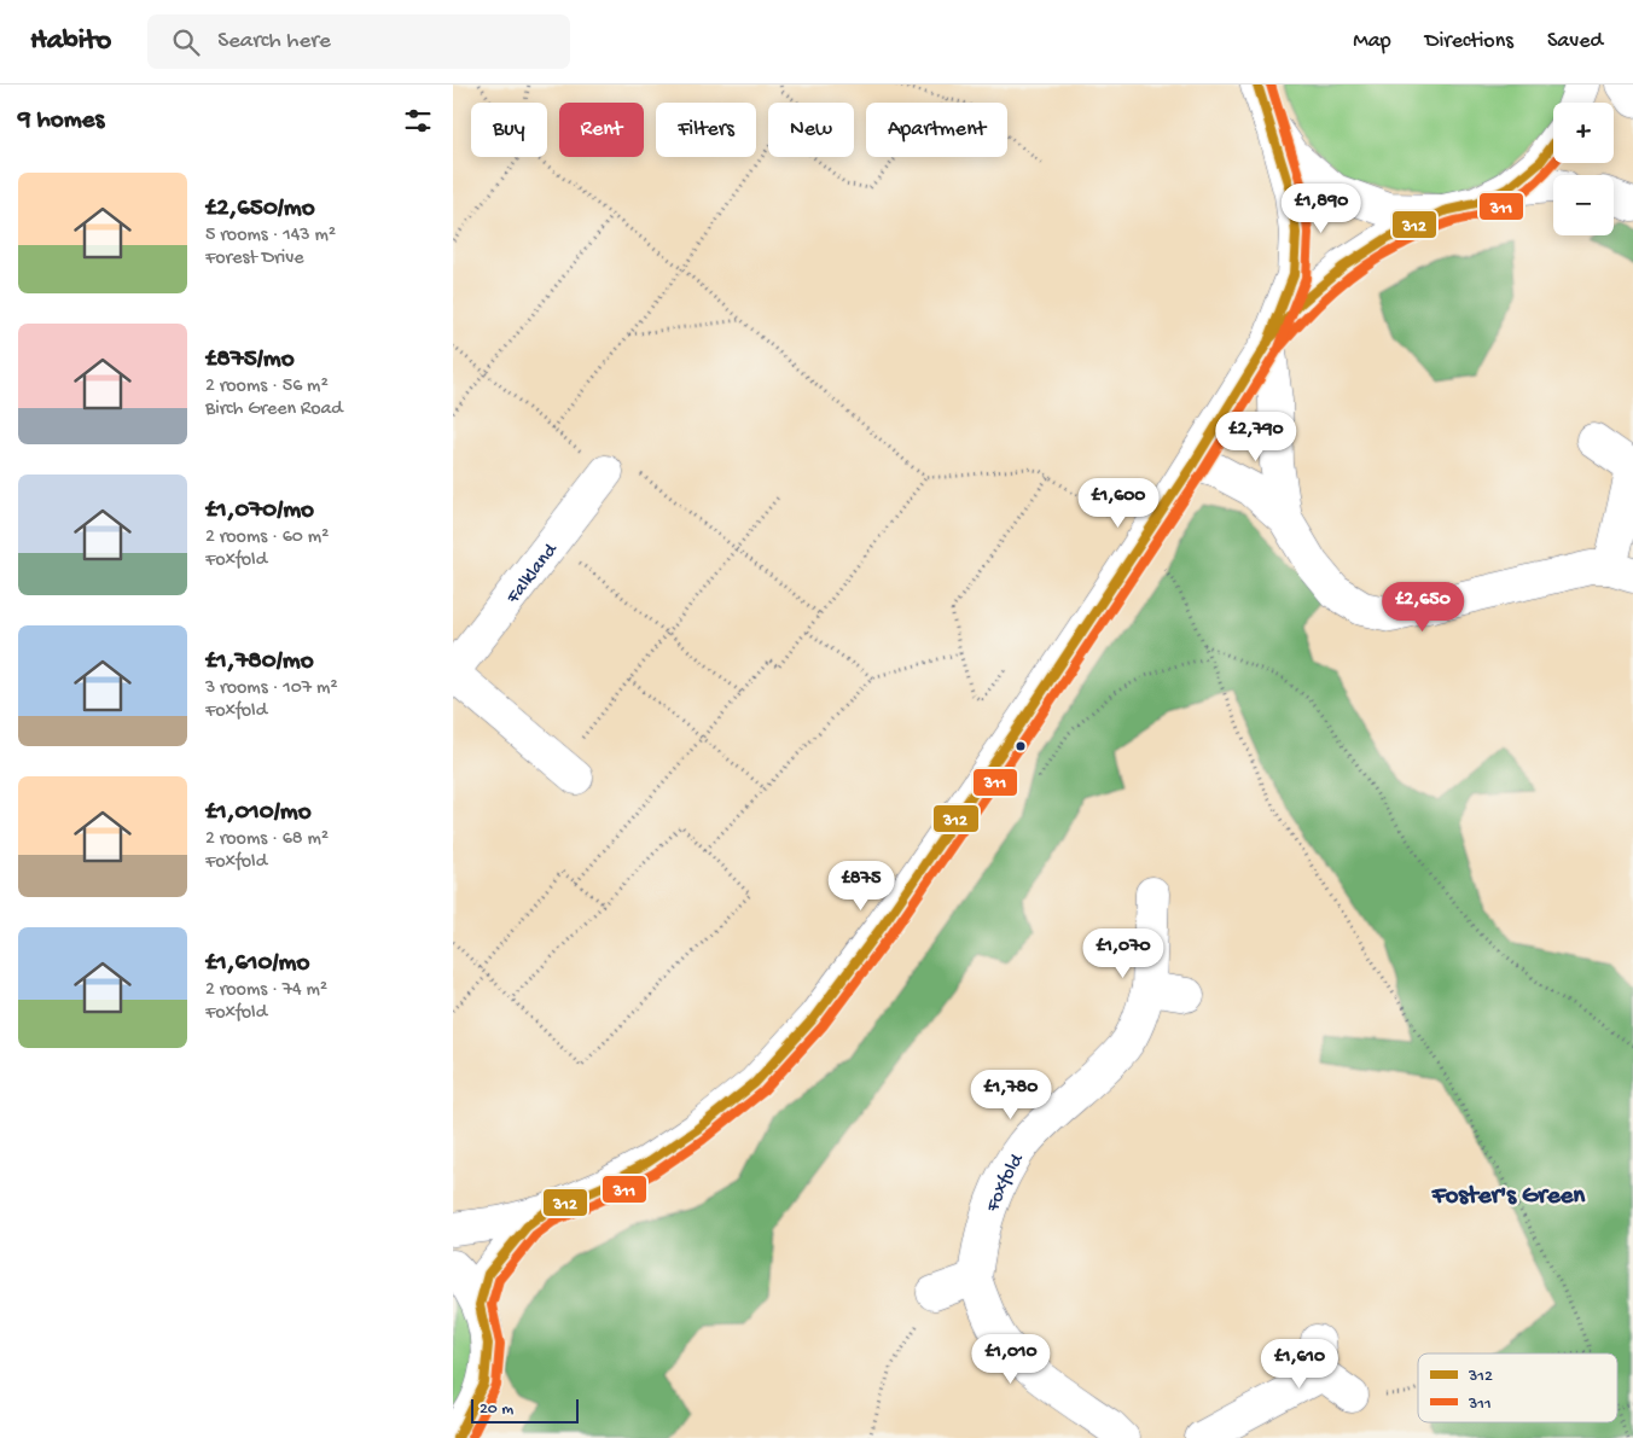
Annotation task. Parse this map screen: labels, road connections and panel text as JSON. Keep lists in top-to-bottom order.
{
  "streets": {
    "street": ["Falkland", "Foxfold"]
  },
  "districts": ["Foster's Green"],
  "lines": ["transit line 312", "transit line 311"],
  "legend": ["312", "311"],
  "scale_bar": "20 m",
  "page": {
    "header": "Habito",
    "search": "Search here",
    "nav": ["Map", "Directions", "Saved"],
    "heading": "9 homes",
    "map_buttons": ["+", "−"],
    "chip": [
      "Buy",
      "Rent",
      "Filters",
      "New",
      "Apartment"
    ],
    "list": [
      {
        "name": "£2,650/mo",
        "note": "5 rooms · 143 m² · Forest Drive"
      },
      {
        "name": "£875/mo",
        "note": "2 rooms · 56 m² · Birch Green Road"
      },
      {
        "name": "£1,070/mo",
        "note": "2 rooms · 60 m² · Foxfold"
      },
      {
        "name": "£1,780/mo",
        "note": "3 rooms · 107 m² · Foxfold"
      },
      {
        "name": "£1,010/mo",
        "note": "2 rooms · 68 m² · Foxfold"
      },
      {
        "name": "£1,610/mo",
        "note": "2 rooms · 74 m² · Foxfold"
      }
    ],
    "price": [
      "£1,890",
      "£2,790",
      "£1,600",
      "£2,650",
      "£875",
      "£1,070",
      "£1,780",
      "£1,010",
      "£1,610"
    ],
    "scale": "20 m"
  }
}
